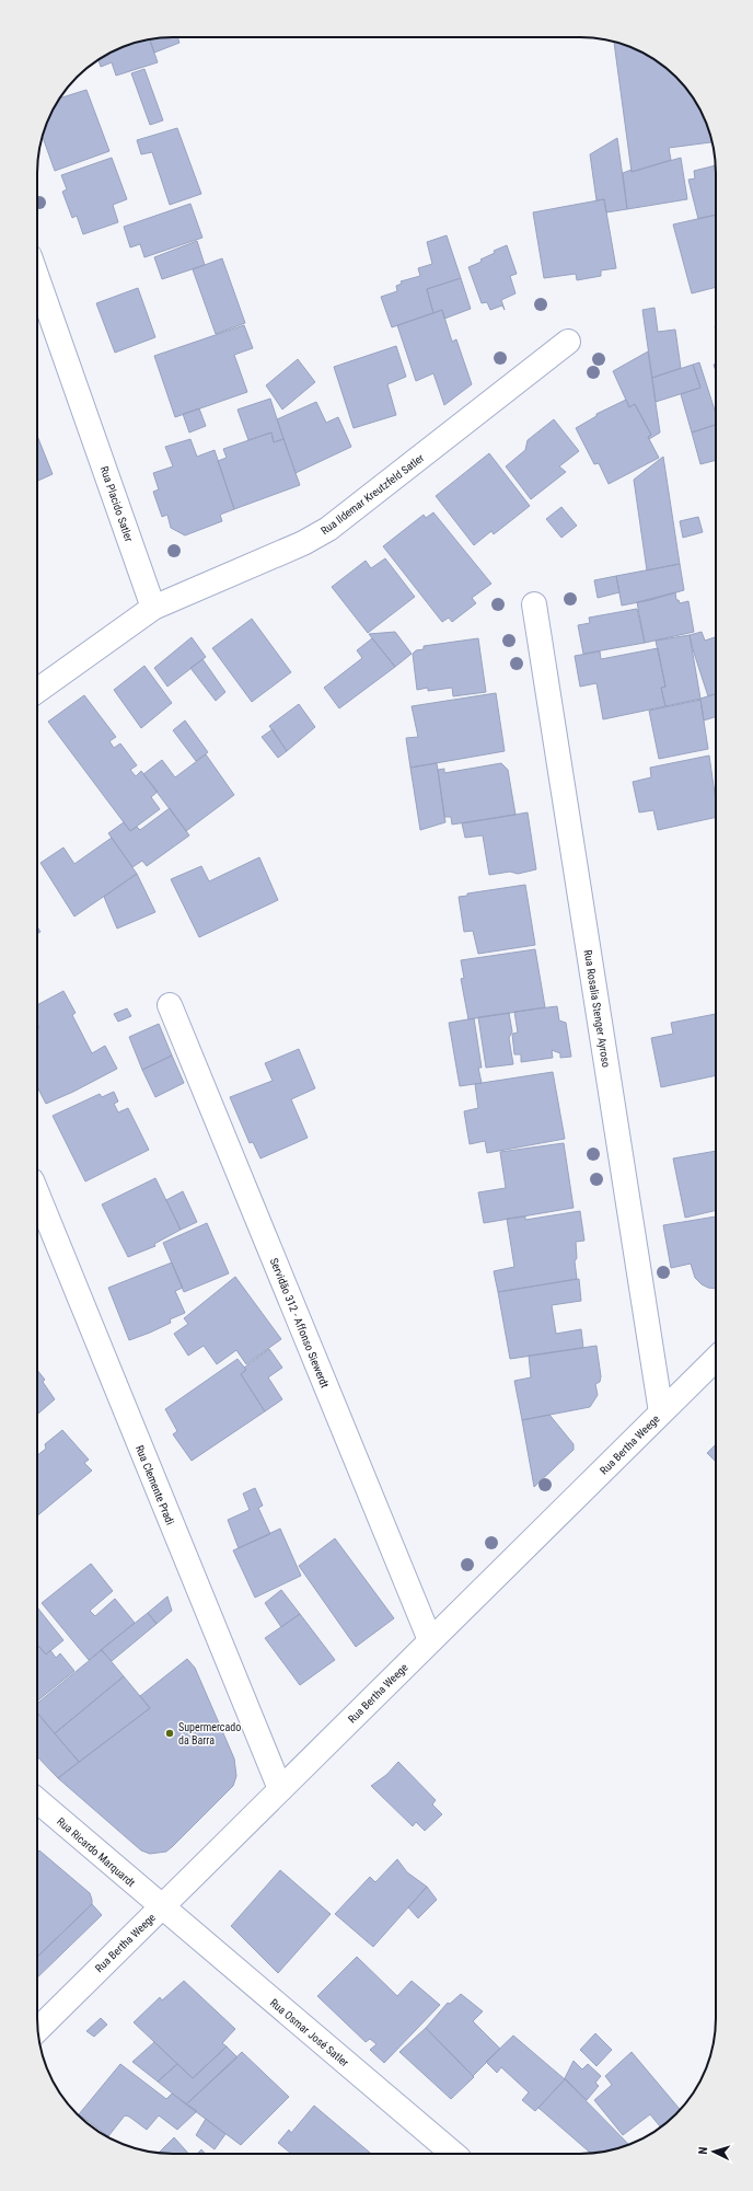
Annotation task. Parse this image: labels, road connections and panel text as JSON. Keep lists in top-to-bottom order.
{
  "streets": {
    "street": [
      "Rua Ildemar Kreutzfeld Satler",
      "Rua Placido Satler",
      "Rua Rosalia Stenger Ayroso",
      "Servidão 312 - Affonso Siewerdt",
      "Rua Bertha Weege",
      "Rua Clemente Pradi",
      "Rua Ricardo Marquardt",
      "Rua Osmar José Satler"
    ]
  },
  "crossings": [
    ["Rua Ildemar Kreutzfeld Satler", "Rua Placido Satler"],
    ["Rua Rosalia Stenger Ayroso", "Rua Bertha Weege"],
    ["Servidão 312 - Affonso Siewerdt", "Rua Bertha Weege"],
    ["Rua Bertha Weege", "Rua Clemente Pradi"],
    ["Rua Bertha Weege", "Rua Ricardo Marquardt"],
    ["Rua Bertha Weege", "Rua Osmar José Satler"],
    ["Rua Ricardo Marquardt", "Rua Osmar José Satler"]
  ],
  "places": ["Supermercado da Barra"],
  "north": "left"
}
